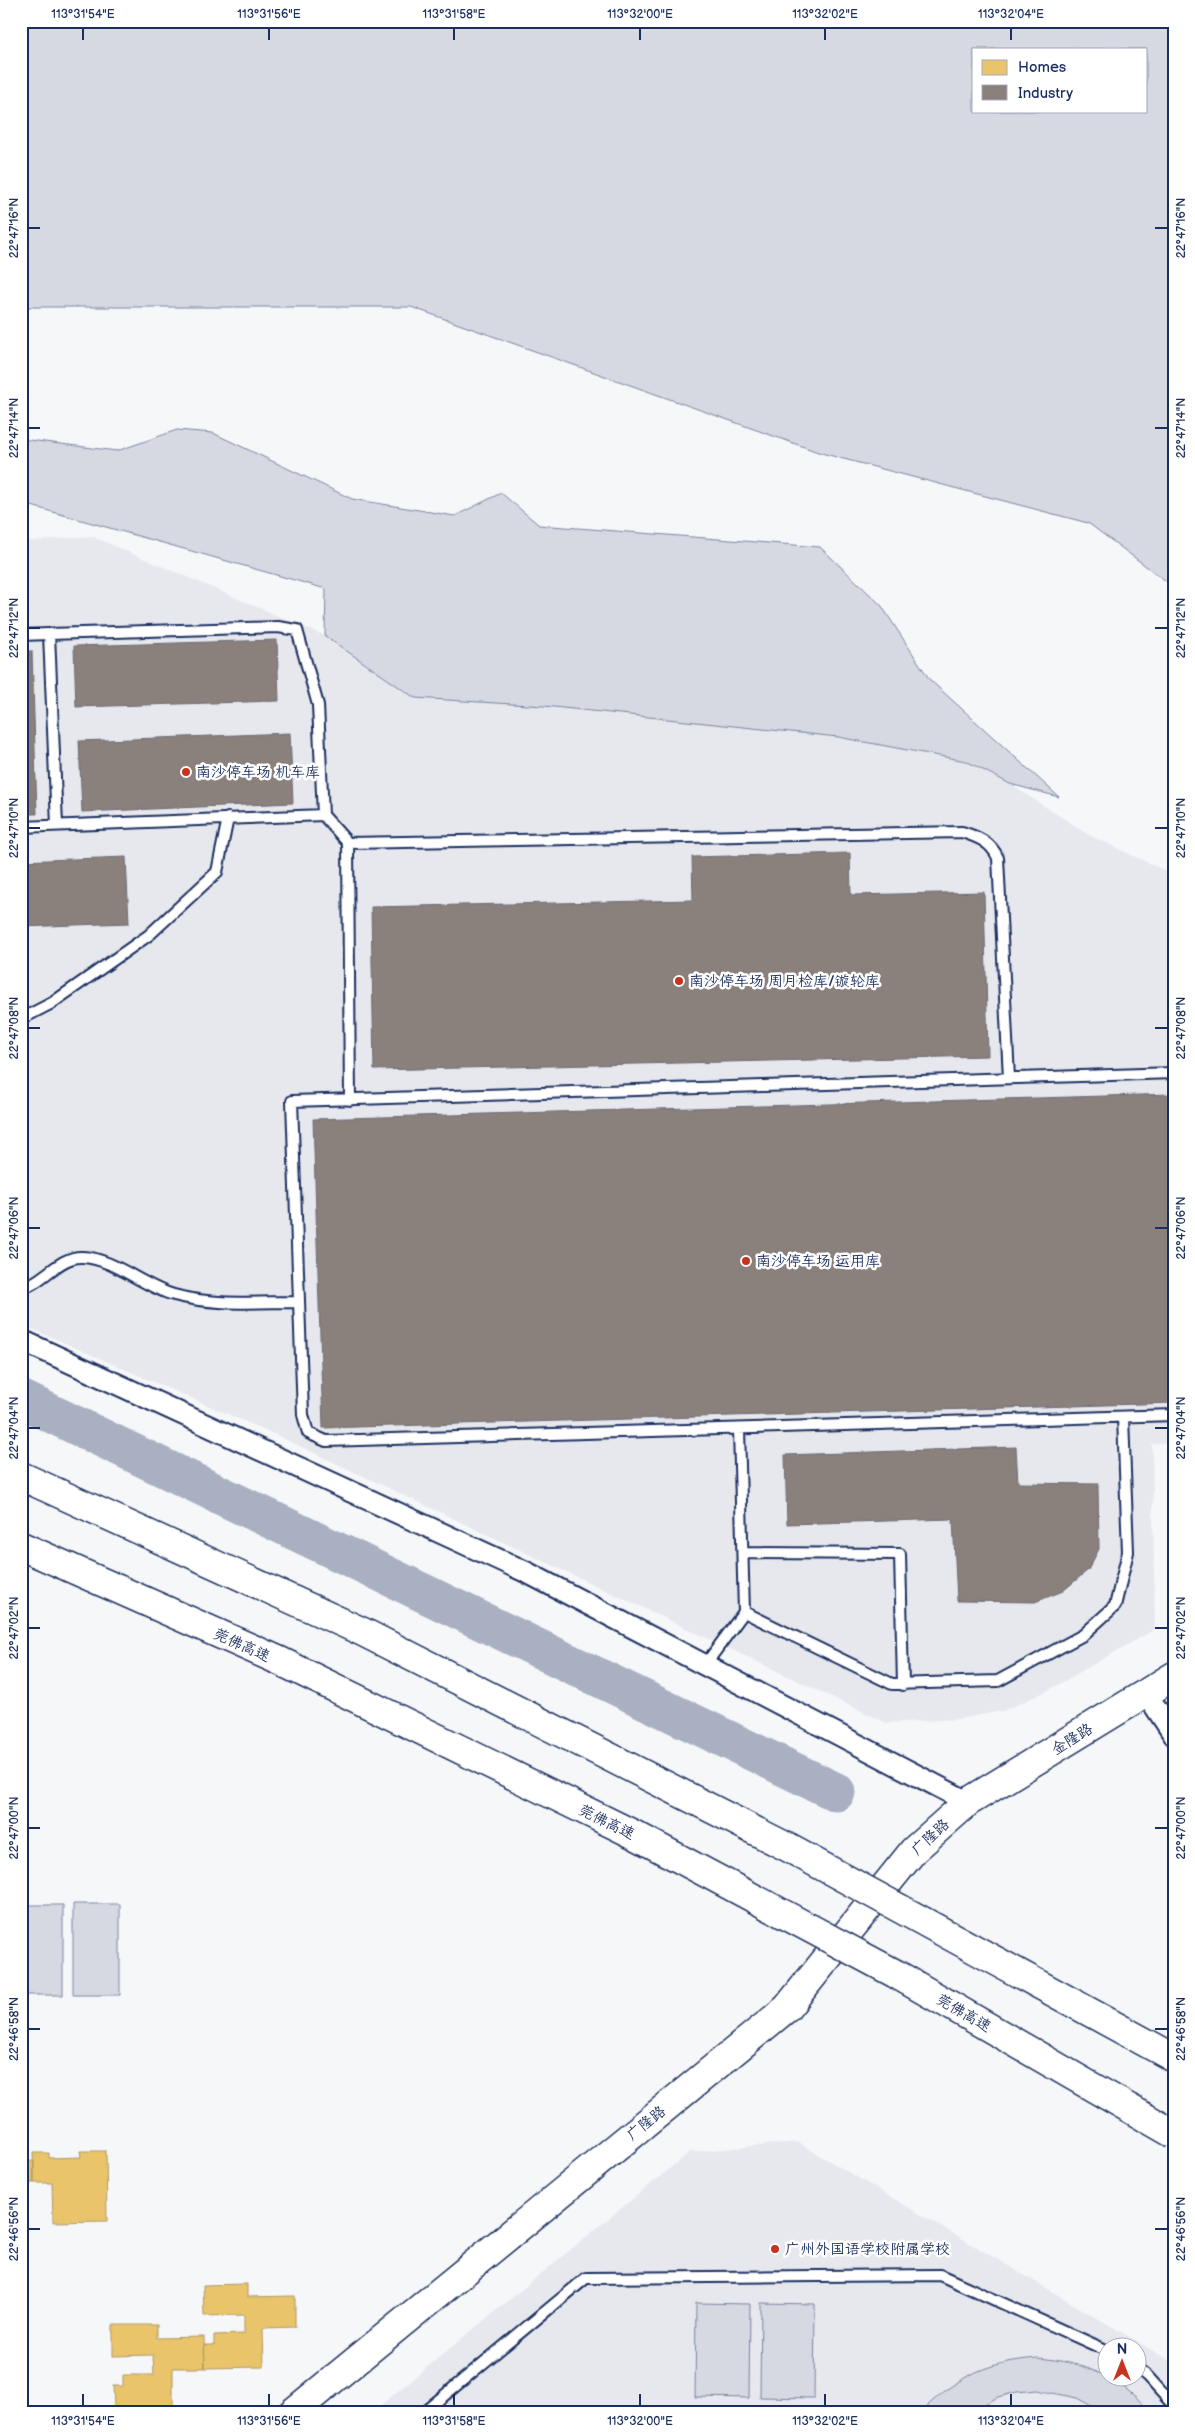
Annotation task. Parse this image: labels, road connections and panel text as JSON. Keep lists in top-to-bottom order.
{
  "streets": {
    "main road": ["莞佛高速", "金隆路", "广隆路"]
  },
  "crossings": [
    ["金隆路", "广隆路"]
  ],
  "places": [
    "南沙停车场 机车库",
    "南沙停车场 周月检库/镟轮库",
    "南沙停车场 运用库",
    "广州外国语学校附属学校"
  ],
  "legend": ["Homes", "Industry"],
  "north": "top",
  "coordinates": [
    "113°31'54\"E",
    "113°31'56\"E",
    "113°31'58\"E",
    "113°32'00\"E",
    "113°32'02\"E",
    "113°32'04\"E",
    "22°47'16\"N",
    "22°47'14\"N",
    "22°47'12\"N",
    "22°47'10\"N",
    "22°47'08\"N",
    "22°47'06\"N",
    "22°47'04\"N",
    "22°47'02\"N",
    "22°47'00\"N",
    "22°46'58\"N",
    "22°46'56\"N"
  ]
}
